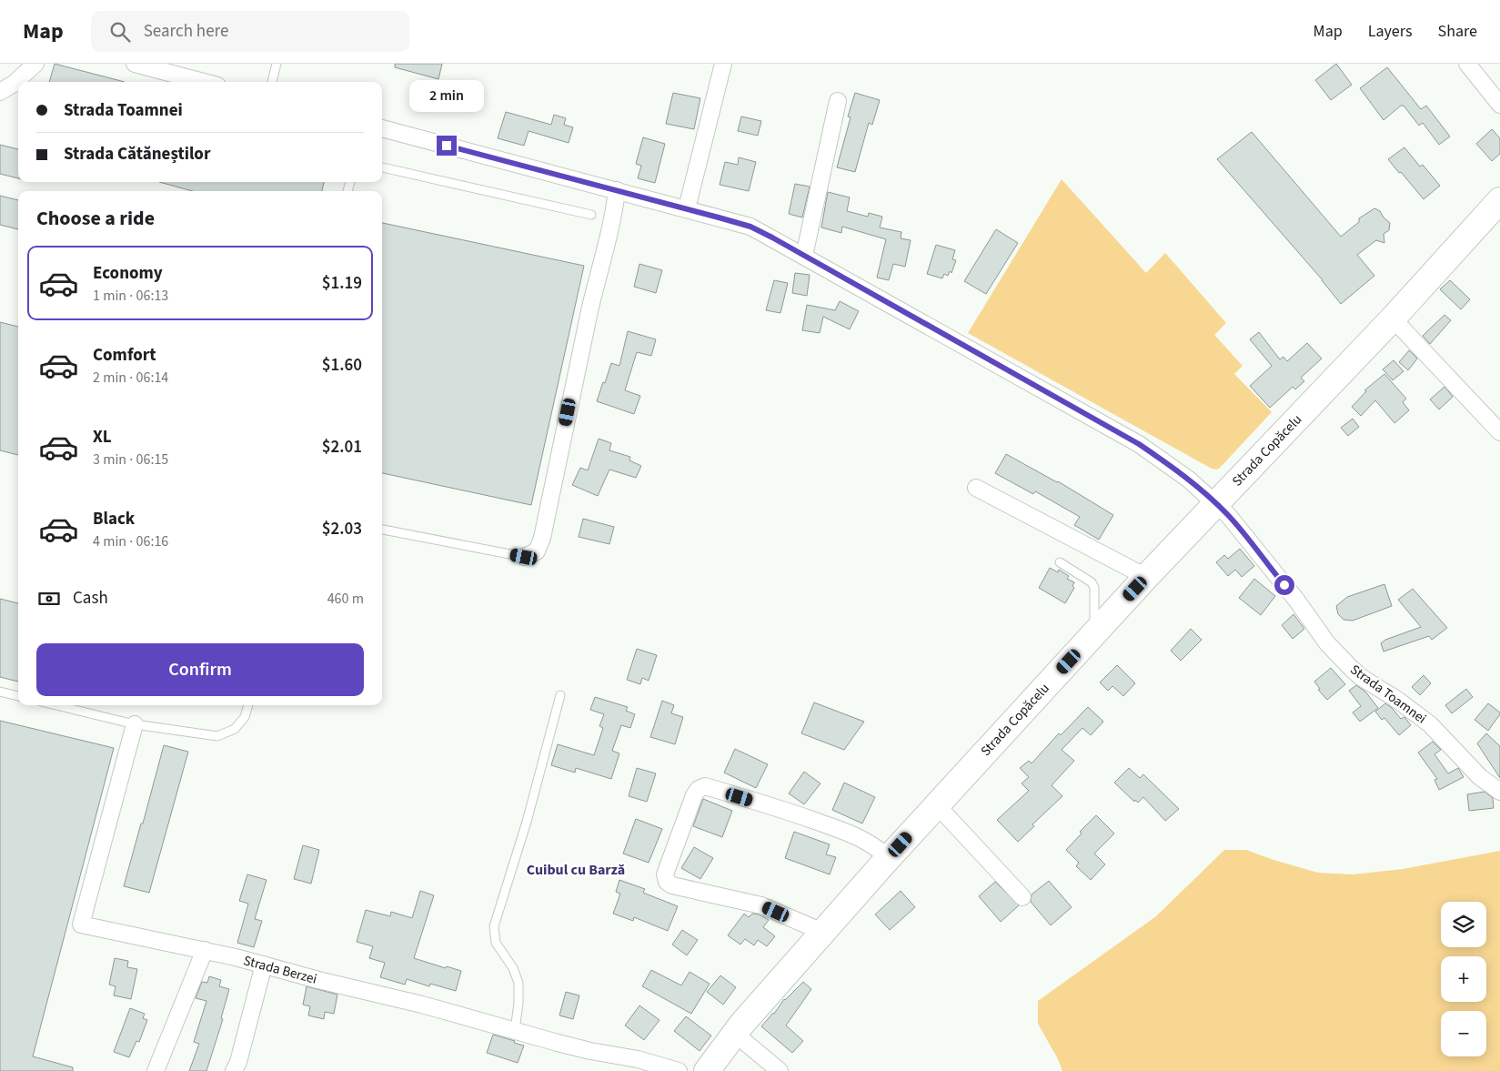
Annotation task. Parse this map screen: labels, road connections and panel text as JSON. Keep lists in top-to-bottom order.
{
  "streets": {
    "main road": ["Strada Copăcelu"],
    "street": ["Strada Toamnei", "Strada Berzei"]
  },
  "crossings": [
    ["Strada Copăcelu", "Strada Toamnei"]
  ],
  "districts": ["Cuibul cu Barză"],
  "page": {
    "header": "Map",
    "search": "Search here",
    "nav": ["Map", "Layers", "Share"],
    "bubble": "2 min",
    "banner": ["Strada Toamnei", "Strada Cătăneștilor"],
    "heading": "Choose a ride",
    "list": [
      {
        "name": "Economy",
        "note": "1 min · 06:13",
        "value": "$1.19"
      },
      {
        "name": "Comfort",
        "note": "2 min · 06:14",
        "value": "$1.60"
      },
      {
        "name": "XL",
        "note": "3 min · 06:15",
        "value": "$2.01"
      },
      {
        "name": "Black",
        "note": "4 min · 06:16",
        "value": "$2.03"
      }
    ],
    "pay": ["Cash", "460 m"],
    "buttons": "Confirm",
    "map_buttons": ["+", "−"]
  }
}
